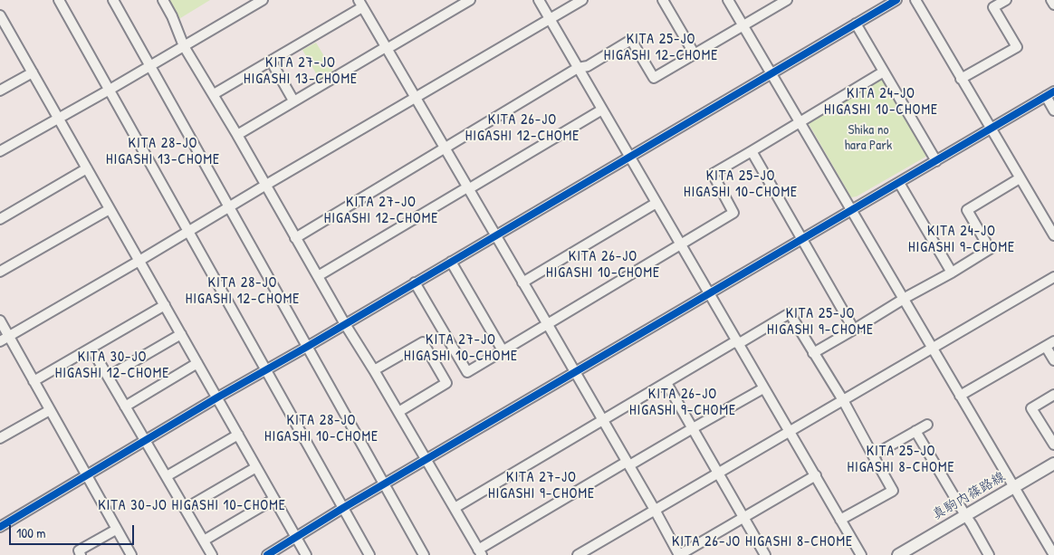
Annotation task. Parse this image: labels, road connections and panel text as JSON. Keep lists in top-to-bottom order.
{
  "streets": {
    "main road": ["真駒内篠路線"]
  },
  "districts": [
    "KITA 25-JO HIGASHI 12-CHOME",
    "KITA 27-JO HIGASHI 13-CHOME",
    "KITA 24-JO HIGASHI 10-CHOME",
    "KITA 26-JO HIGASHI 12-CHOME",
    "KITA 28-JO HIGASHI 13-CHOME",
    "KITA 25-JO HIGASHI 10-CHOME",
    "KITA 27-JO HIGASHI 12-CHOME",
    "KITA 24-JO HIGASHI 9-CHOME",
    "KITA 26-JO HIGASHI 10-CHOME",
    "KITA 28-JO HIGASHI 12-CHOME",
    "KITA 25-JO HIGASHI 9-CHOME",
    "KITA 27-JO HIGASHI 10-CHOME",
    "KITA 30-JO HIGASHI 12-CHOME",
    "KITA 26-JO HIGASHI 9-CHOME",
    "KITA 28-JO HIGASHI 10-CHOME",
    "KITA 25-JO HIGASHI 8-CHOME",
    "KITA 27-JO HIGASHI 9-CHOME",
    "KITA 30-JO HIGASHI 10-CHOME",
    "KITA 26-JO HIGASHI 8-CHOME"
  ],
  "parks": ["Shika no hara Park"],
  "scale_bar": "100 m"
}
